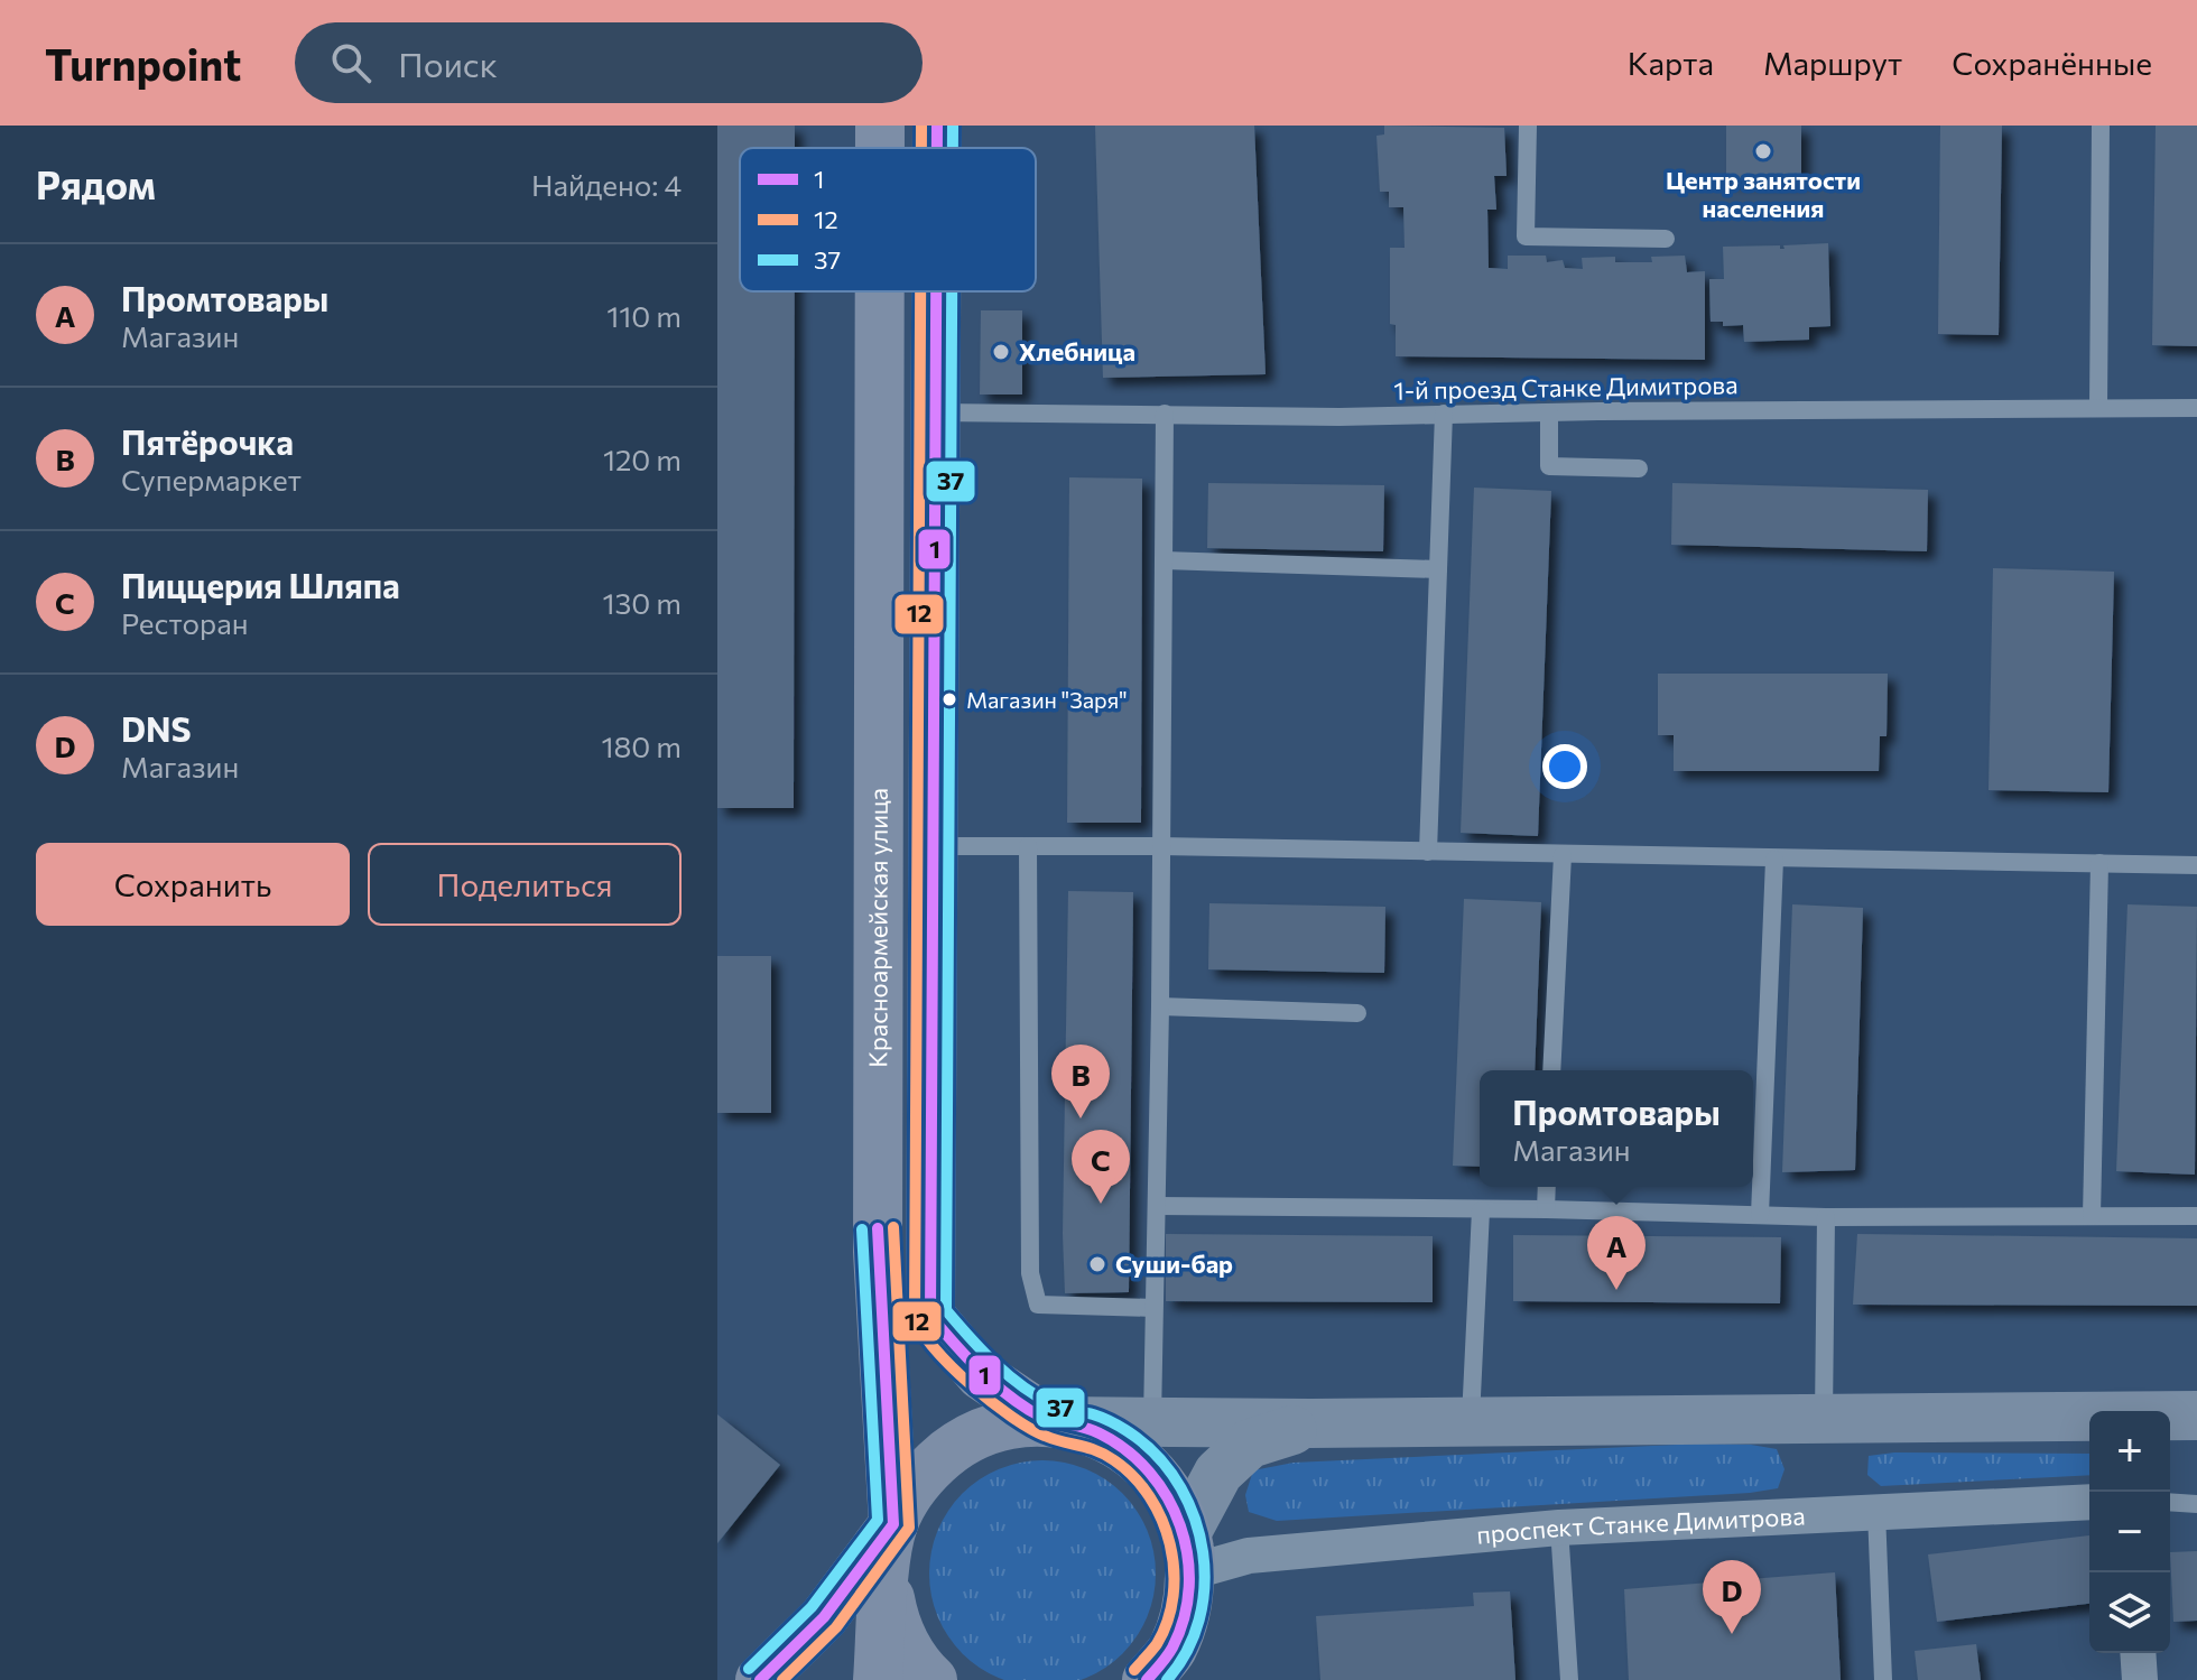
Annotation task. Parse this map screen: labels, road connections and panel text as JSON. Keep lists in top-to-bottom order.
{
  "streets": {
    "main road": ["Красноармейская улица"],
    "street": ["проспект Станке Димитрова"],
    "lane": ["1-й проезд Станке Димитрова"]
  },
  "places": [
    "Центр занятости населения",
    "Хлебница",
    "Магазин \"Заря\"",
    "Суши-бар"
  ],
  "lines": ["transit line 1", "transit line 12", "transit line 37"],
  "legend": ["1", "12", "37"],
  "page": {
    "header": "Turnpoint",
    "search": "Поиск",
    "nav": ["Карта", "Маршрут", "Сохранённые"],
    "heading": ["Рядом", "Найдено: 4"],
    "list": [
      {
        "mark": "A",
        "name": "Промтовары",
        "note": "Магазин",
        "value": "110 m"
      },
      {
        "mark": "B",
        "name": "Пятёрочка",
        "note": "Супермаркет",
        "value": "120 m"
      },
      {
        "mark": "C",
        "name": "Пиццерия Шляпа",
        "note": "Ресторан",
        "value": "130 m"
      },
      {
        "mark": "D",
        "name": "DNS",
        "note": "Магазин",
        "value": "180 m"
      }
    ],
    "buttons": ["Сохранить", "Поделиться"],
    "pins": [
      "B",
      "C",
      "A",
      "D"
    ],
    "popup": ["Промтовары", "Магазин"],
    "map_buttons": ["+", "−"]
  }
}
